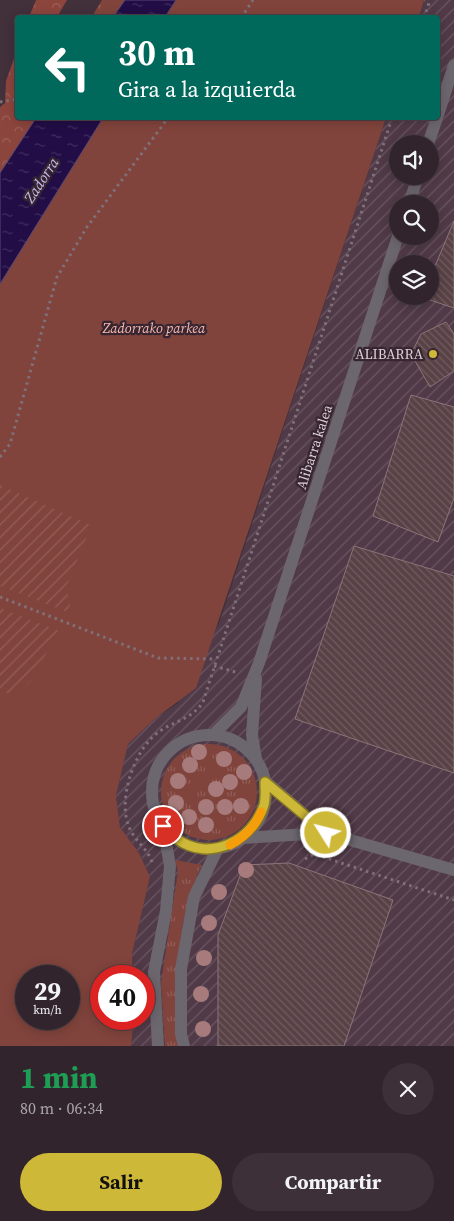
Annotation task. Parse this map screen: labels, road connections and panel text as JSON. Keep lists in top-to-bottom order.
{
  "streets": {
    "street": ["Alibarra kalea"]
  },
  "water": ["Zadorra"],
  "parks": ["Zadorrako parkea"],
  "places": ["ALIBARRA"],
  "page": {
    "turn": ["30 m", "Gira a la izquierda"],
    "speed": "29 km/h",
    "limit": "40",
    "heading": ["1 min", "80 m · 06:34"],
    "buttons": ["Salir", "Compartir"]
  }
}
